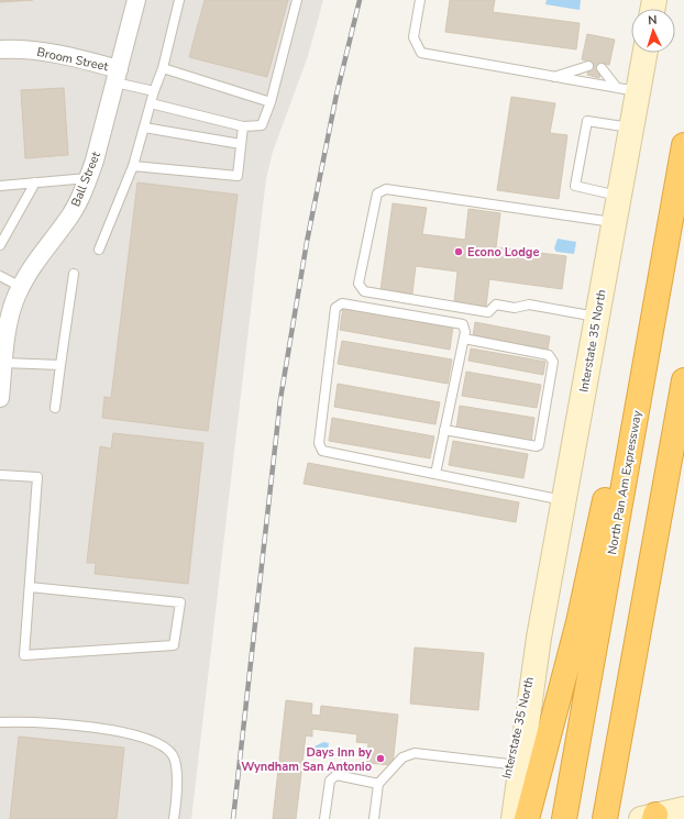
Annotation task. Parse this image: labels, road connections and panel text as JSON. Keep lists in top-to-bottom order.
{
  "streets": {
    "highway": ["North Pan Am Expressway"],
    "main road": ["Interstate 35 North"],
    "street": ["Broom Street", "Ball Street"]
  },
  "crossings": [
    ["Broom Street", "Ball Street"]
  ],
  "places": ["Econo Lodge", "Days Inn by Wyndham San Antonio"],
  "north": "top"
}
